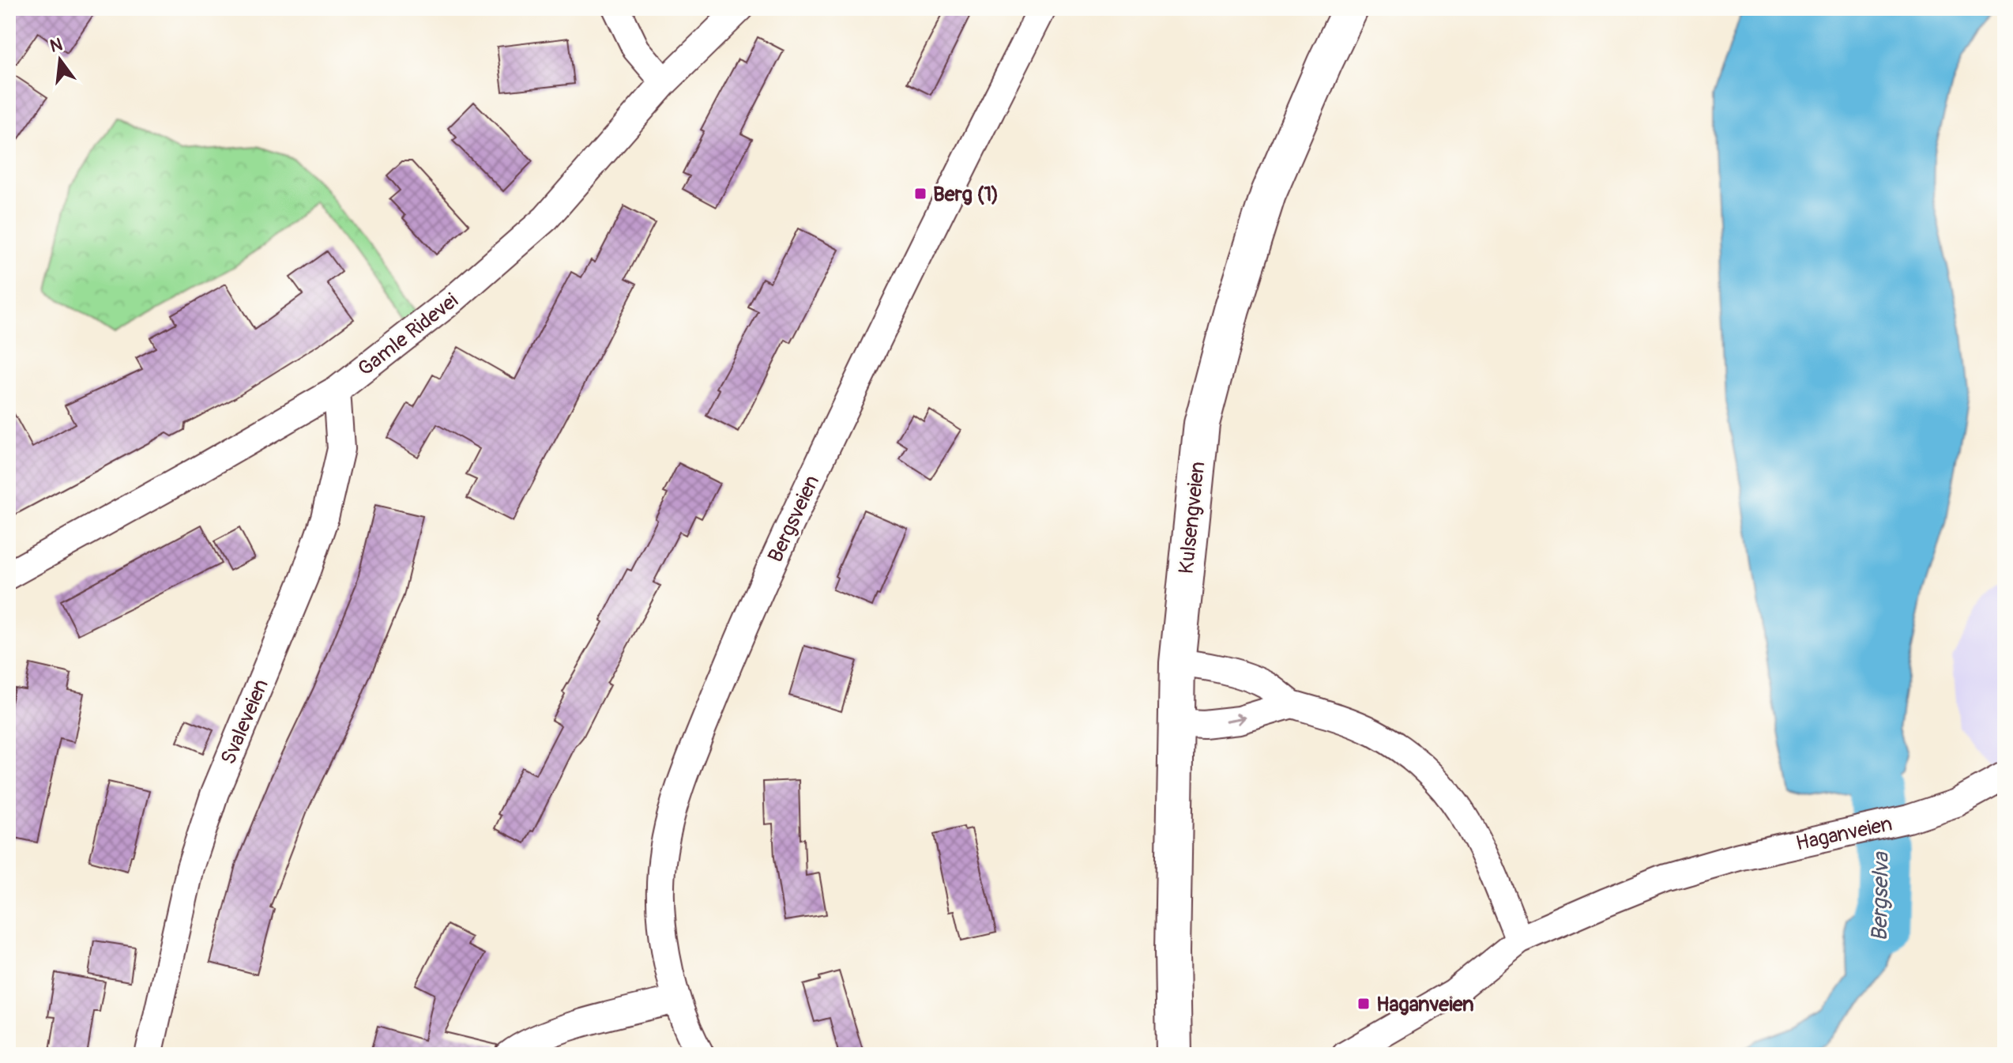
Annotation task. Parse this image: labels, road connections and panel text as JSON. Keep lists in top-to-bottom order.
{
  "streets": {
    "main road": ["Kulsengveien"],
    "street": [
      "Gamle Ridevei",
      "Bergsveien",
      "Svaleveien",
      "Haganveien"
    ]
  },
  "crossings": [
    ["Gamle Ridevei", "Svaleveien"]
  ],
  "water": ["Bergselva"],
  "places": {
    "transit": ["Berg (1)", "Haganveien"]
  },
  "north": "top"
}
